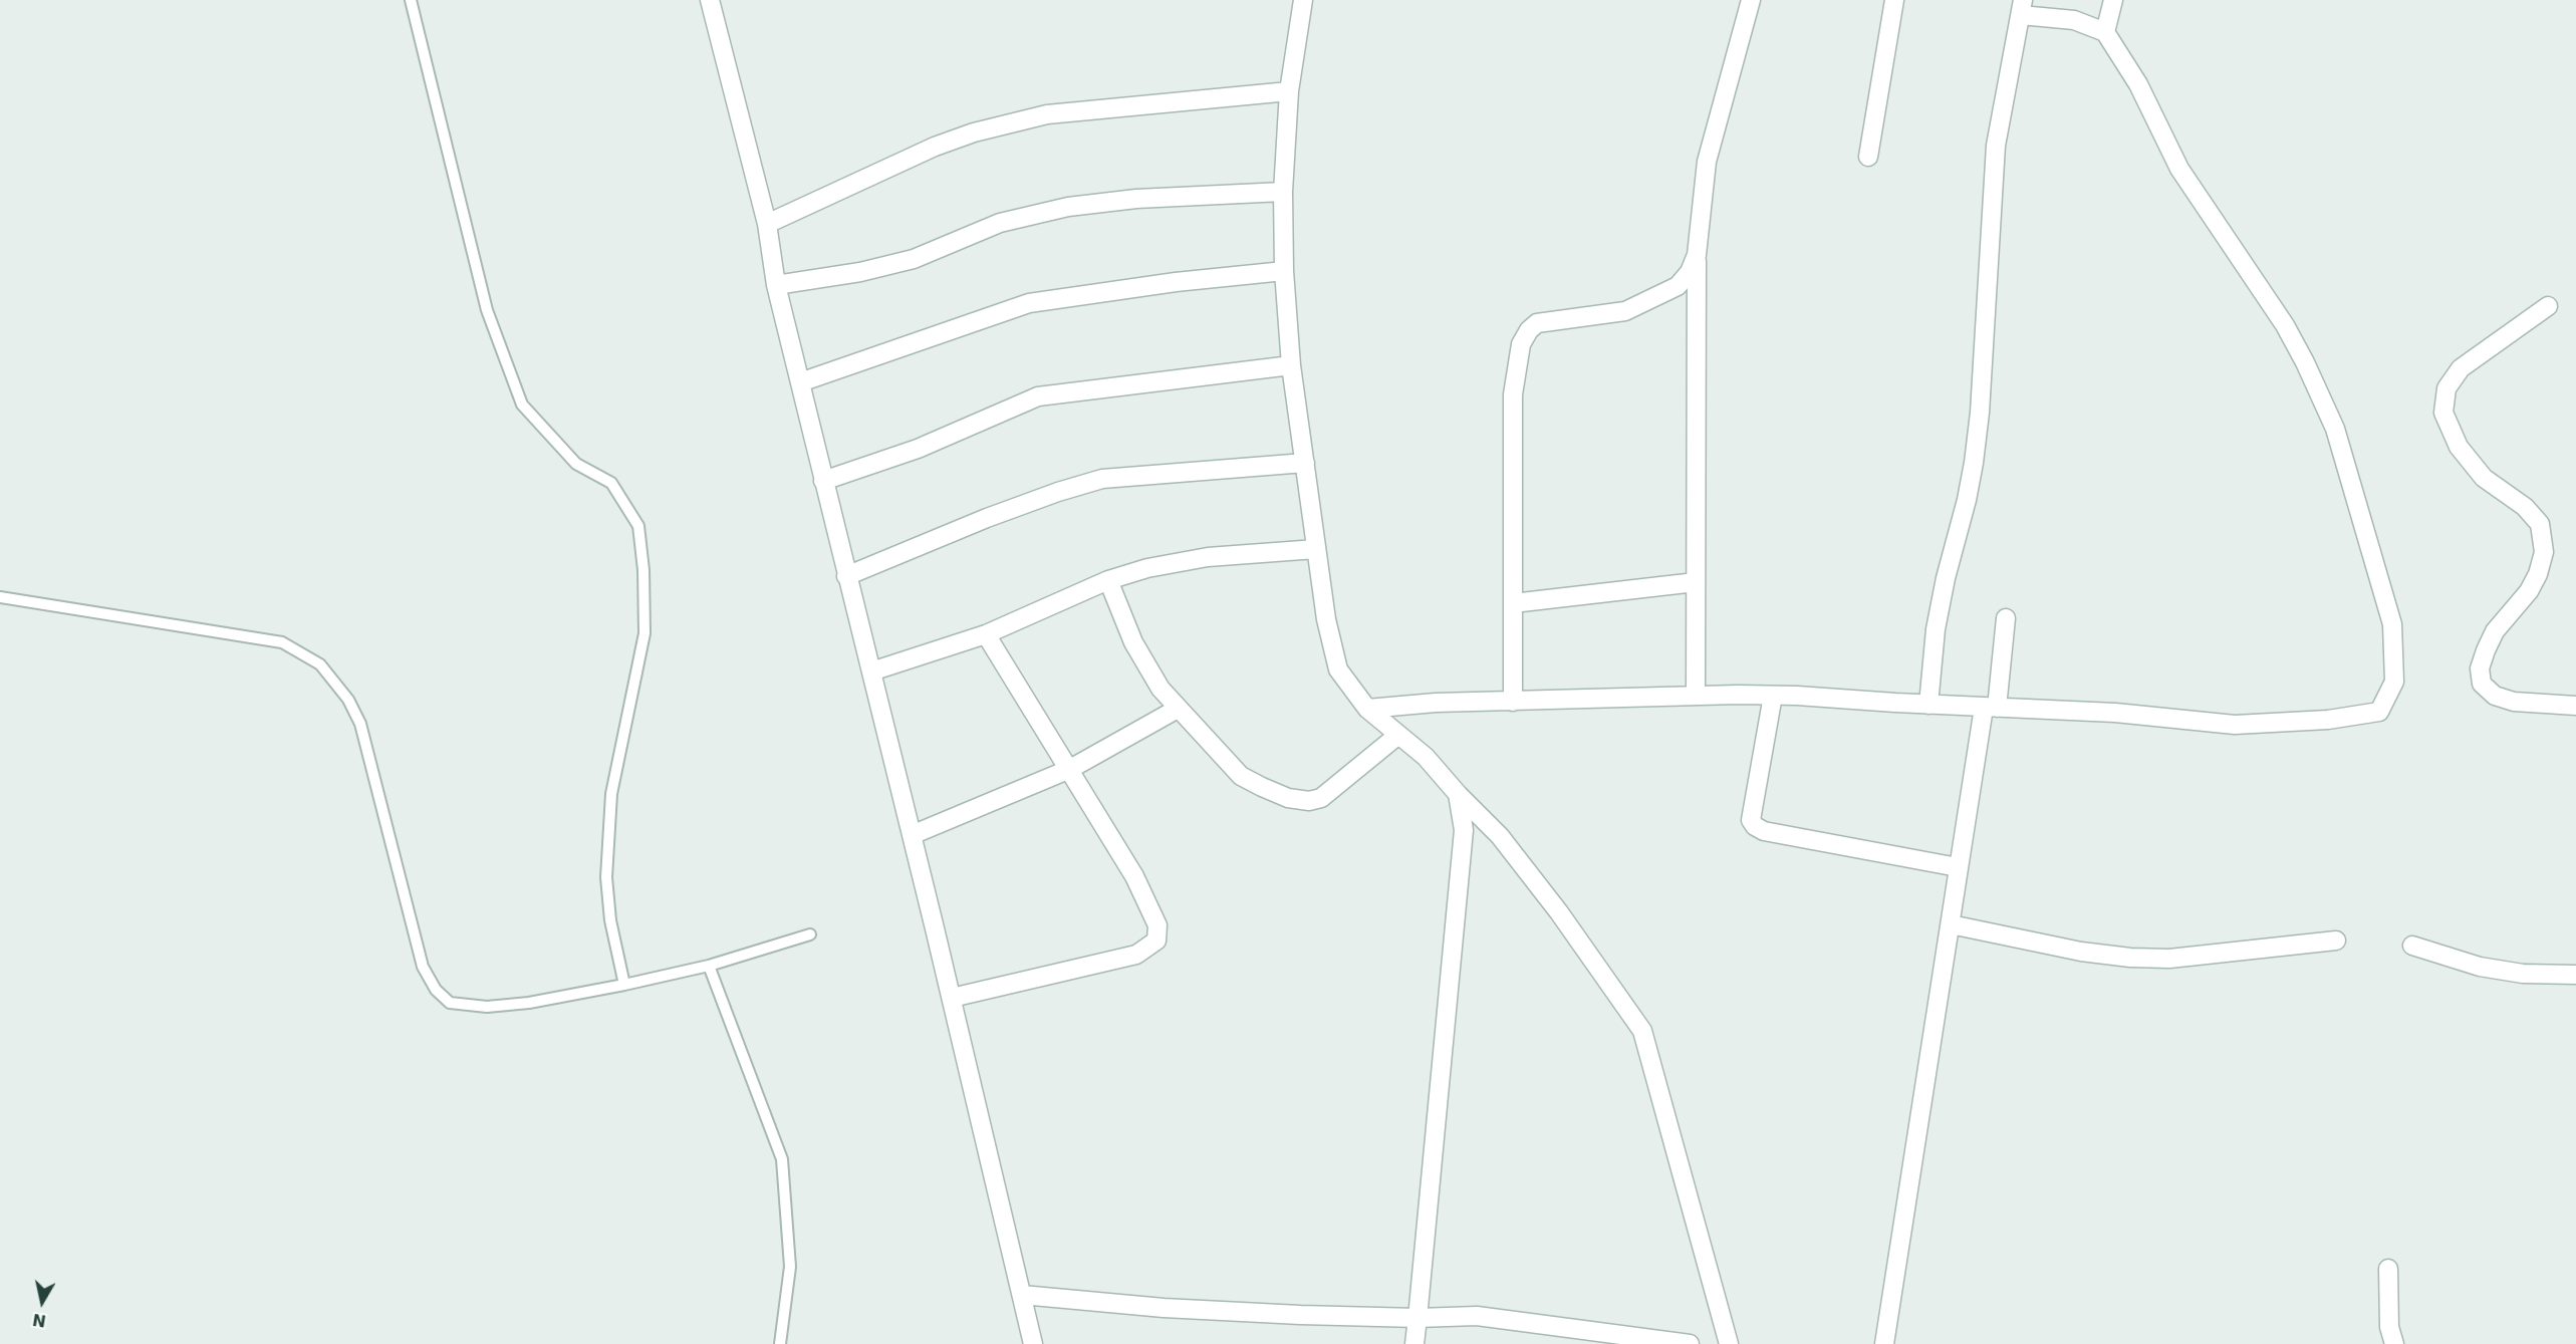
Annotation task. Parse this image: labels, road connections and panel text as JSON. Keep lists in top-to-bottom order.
{
  "north": "bottom"
}
